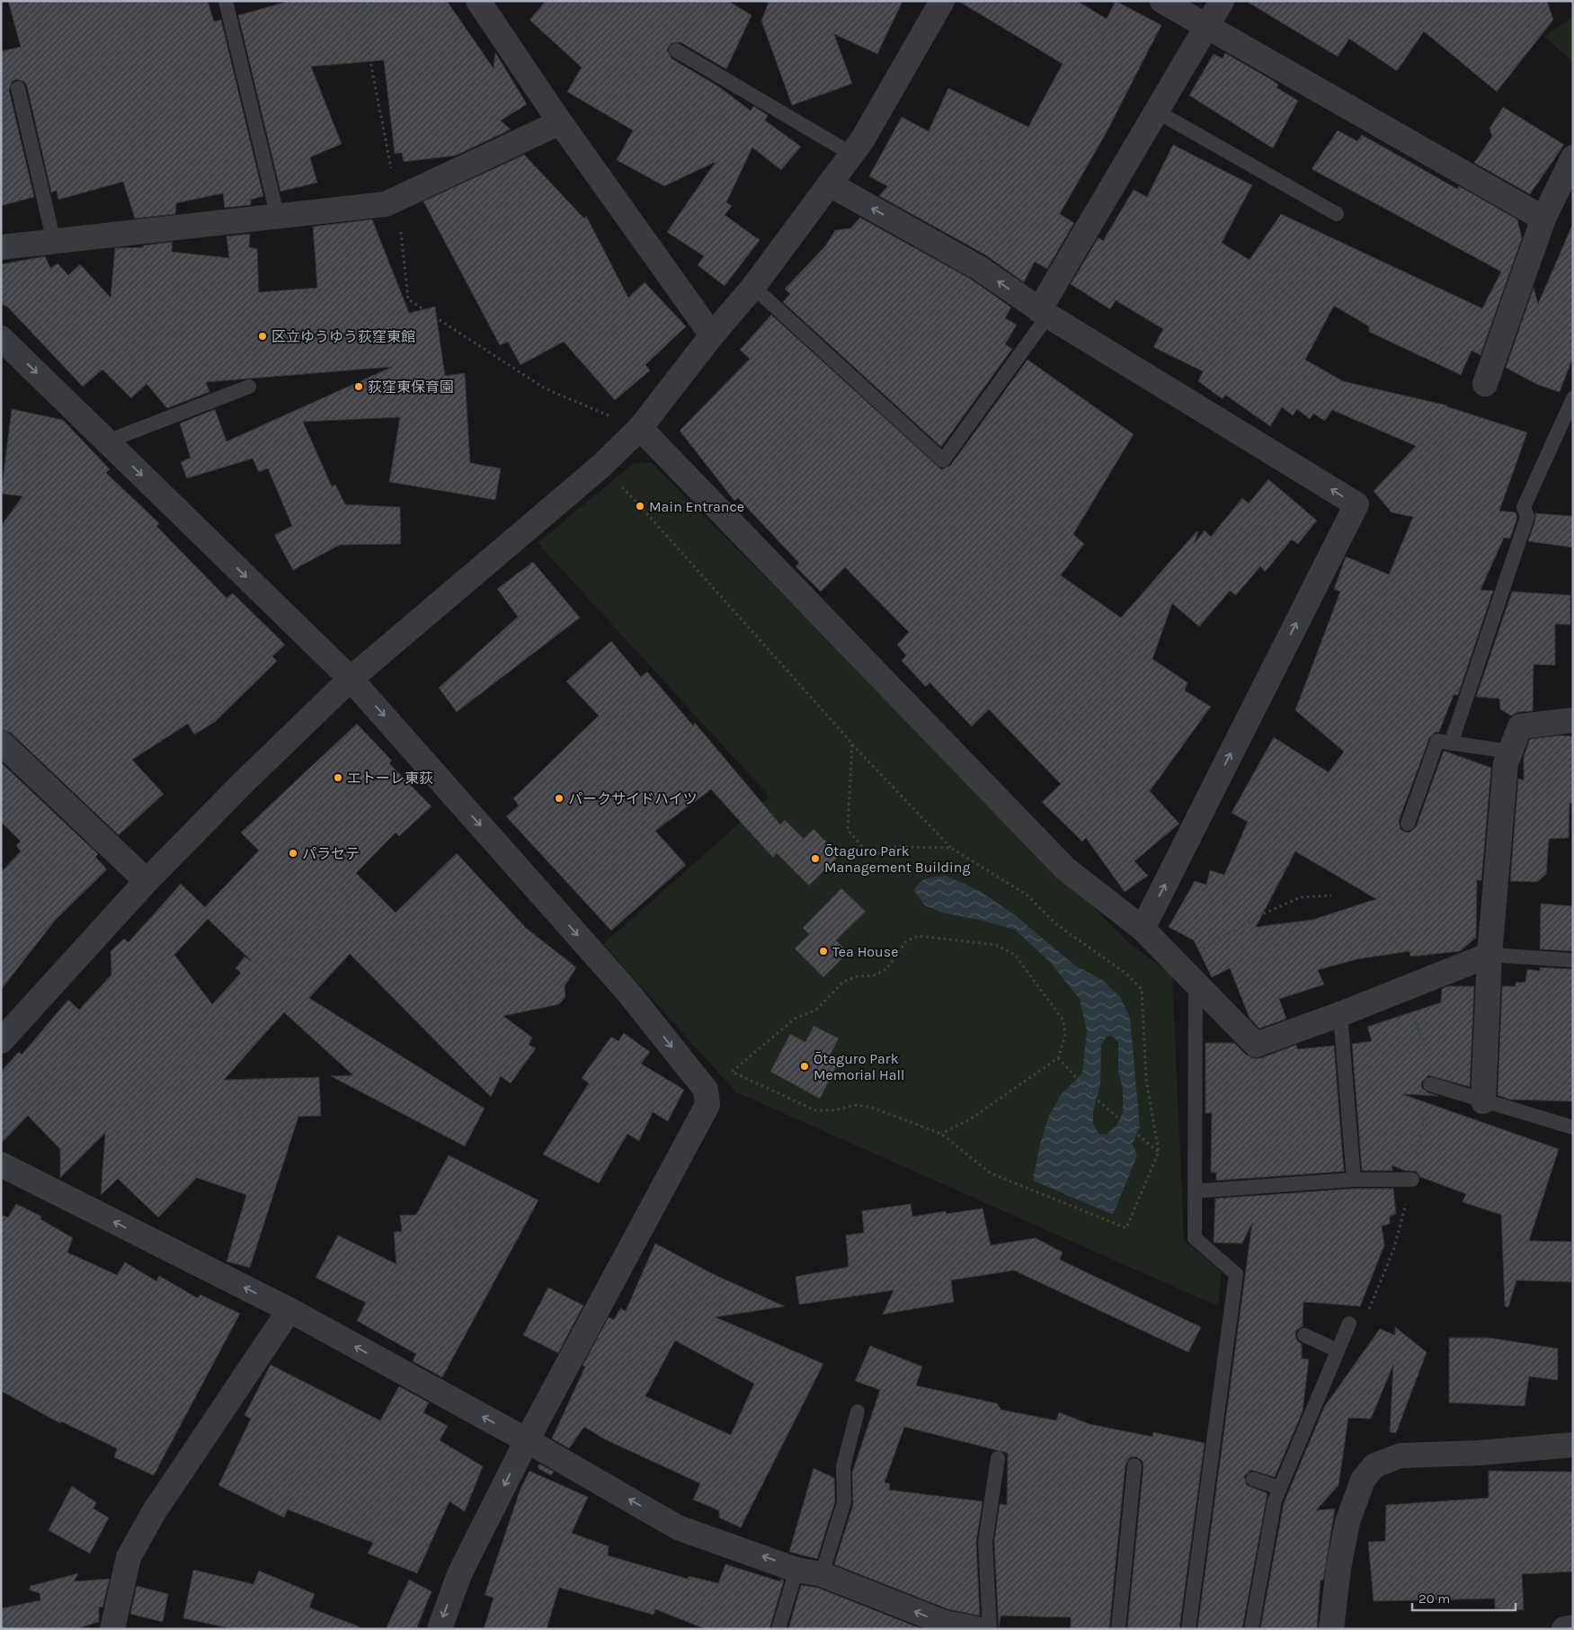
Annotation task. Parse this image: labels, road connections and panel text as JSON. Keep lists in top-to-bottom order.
{
  "places": [
    "区立ゆうゆう荻窪東館",
    "荻窪東保育園",
    "Main Entrance",
    "エトーレ東荻",
    "パークサイドハイツ",
    "パラセテ",
    "Ōtaguro Park Management Building",
    "Tea House",
    "Ōtaguro Park Memorial Hall"
  ],
  "scale_bar": "20 m"
}
